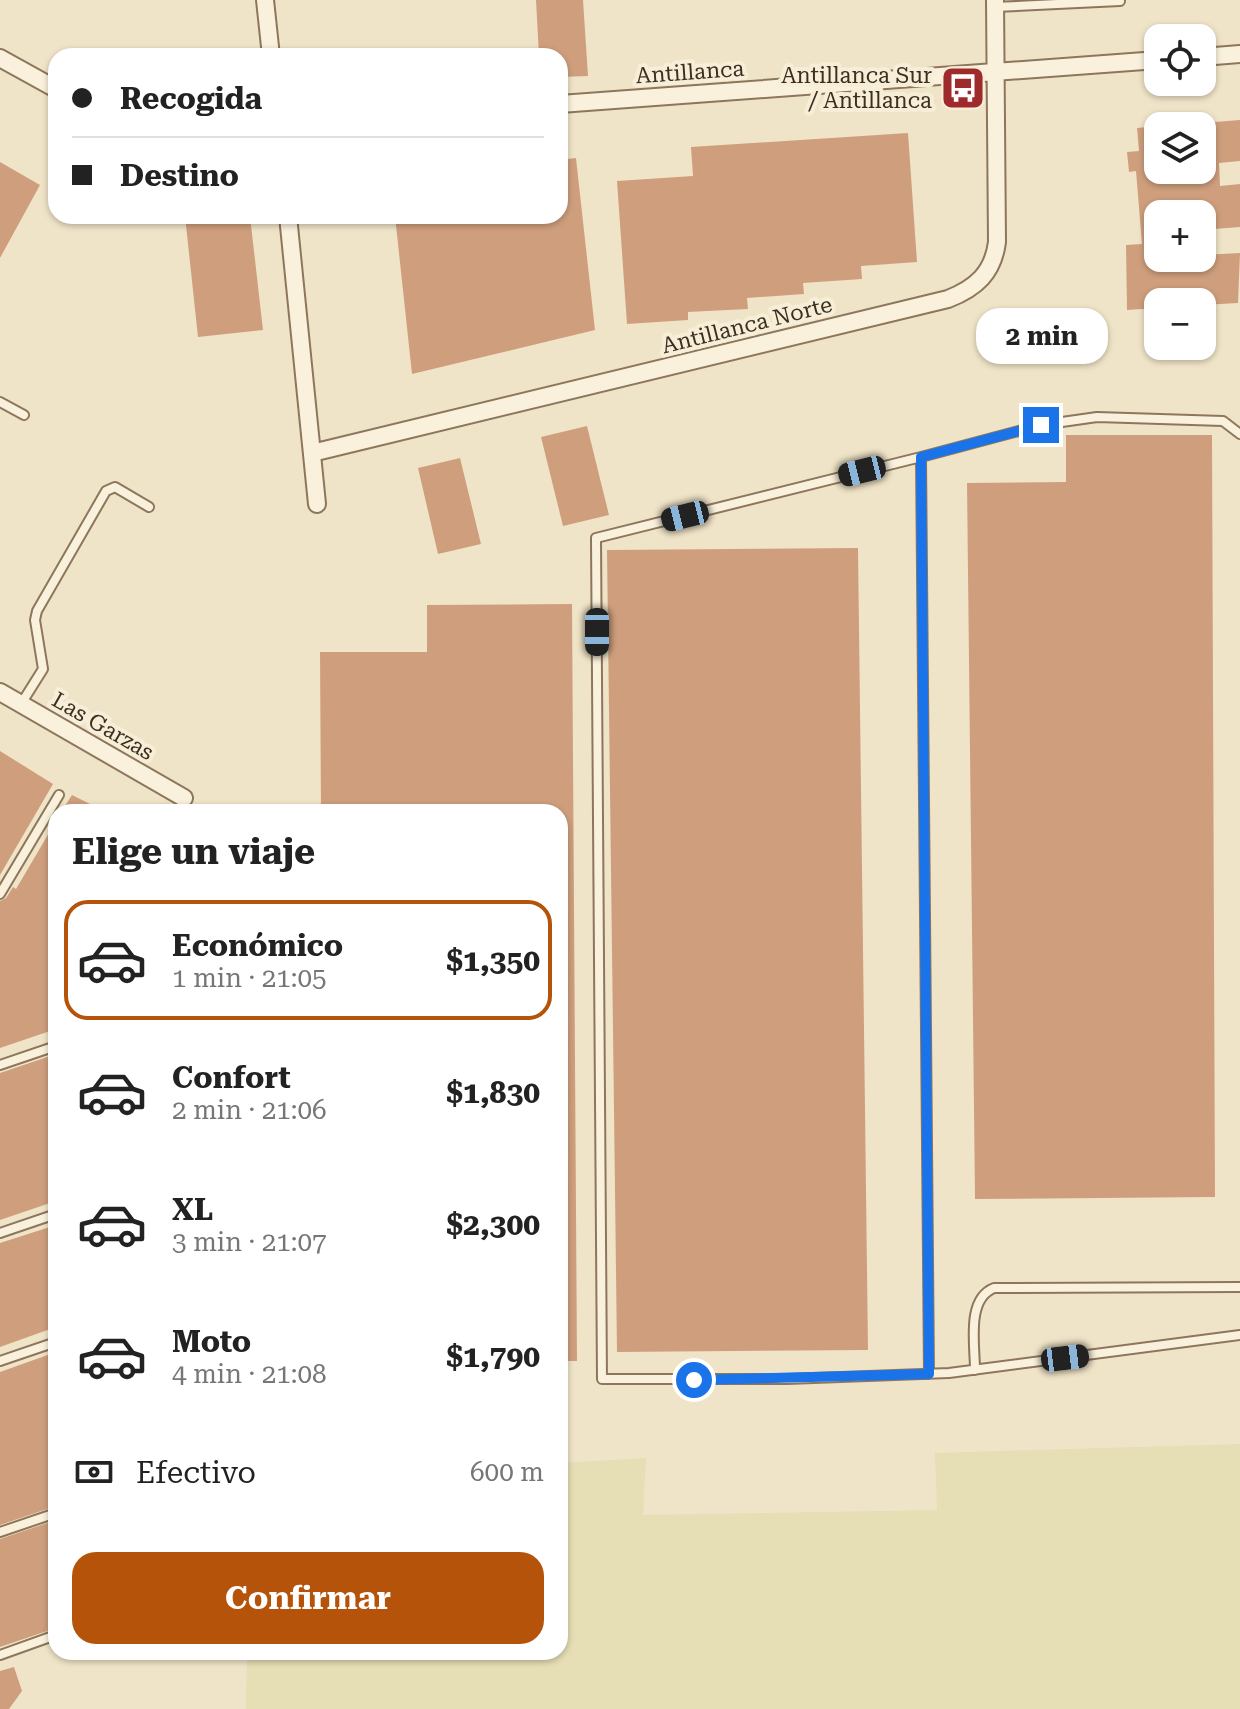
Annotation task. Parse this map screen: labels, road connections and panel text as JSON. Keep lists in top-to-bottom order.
{
  "streets": {
    "street": ["Antillanca", "Antillanca Norte", "Las Garzas"]
  },
  "crossings": [
    ["Antillanca", "Antillanca Norte"]
  ],
  "places": {
    "bus stop": ["Antillanca Sur / Antillanca"]
  },
  "page": {
    "map_buttons": ["+", "−"],
    "banner": ["Recogida", "Destino"],
    "bubble": "2 min",
    "heading": "Elige un viaje",
    "list": [
      {
        "name": "Económico",
        "note": "1 min · 21:05",
        "value": "$1,350"
      },
      {
        "name": "Confort",
        "note": "2 min · 21:06",
        "value": "$1,830"
      },
      {
        "name": "XL",
        "note": "3 min · 21:07",
        "value": "$2,300"
      },
      {
        "name": "Moto",
        "note": "4 min · 21:08",
        "value": "$1,790"
      }
    ],
    "pay": ["Efectivo", "600 m"],
    "buttons": "Confirmar"
  }
}
